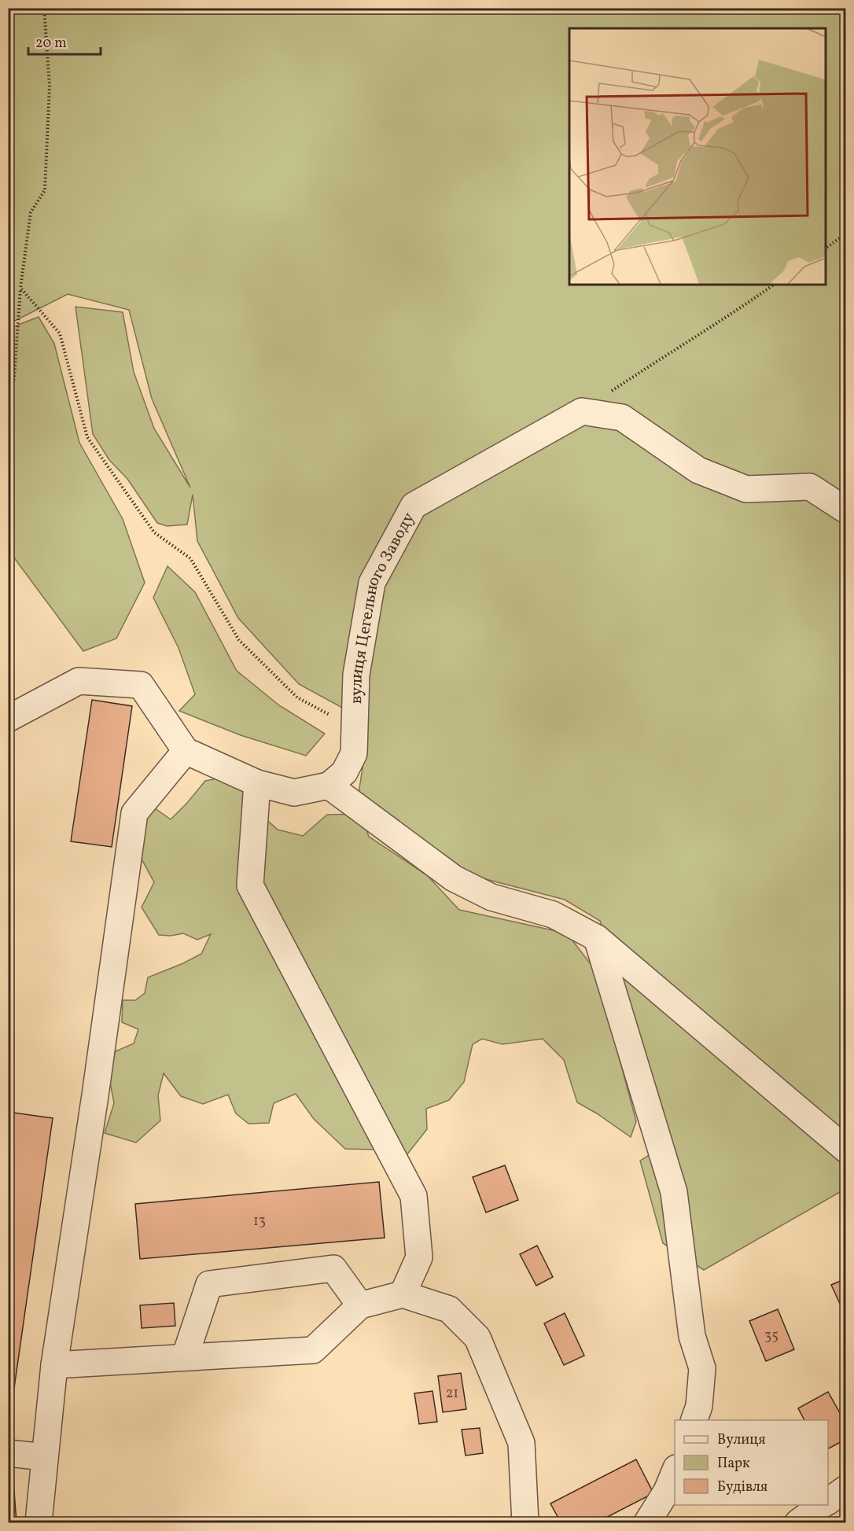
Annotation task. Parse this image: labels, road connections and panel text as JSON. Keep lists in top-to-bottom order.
{
  "streets": {
    "street": ["вулиця Цегельного Заводу"]
  },
  "house_numbers": ["13", "35", "21"],
  "legend": ["Вулиця", "Парк", "Будівля"],
  "scale_bar": "20 m"
}
